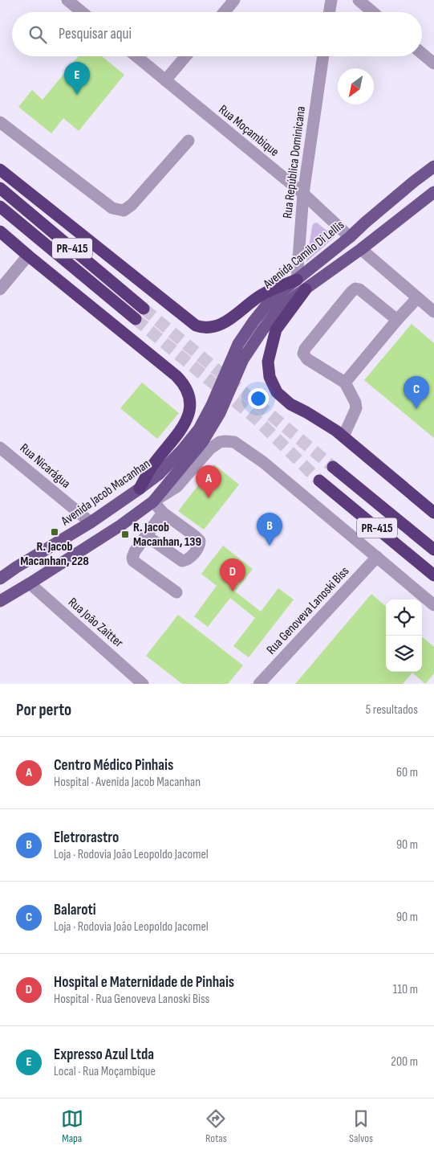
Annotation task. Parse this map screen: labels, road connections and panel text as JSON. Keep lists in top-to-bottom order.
{
  "streets": {
    "highway": ["PR-415"],
    "main road": ["Avenida Camilo Di Lellis", "Avenida Jacob Macanhan"],
    "street": [
      "Rua Moçambique",
      "Rua República Dominicana",
      "Rua Nicarágua",
      "Rua Genoveva Lanoski Biss",
      "Rua João Zaitter"
    ]
  },
  "crossings": [
    ["Rua Moçambique", "Rua República Dominicana"],
    ["Rua Moçambique", "Avenida Camilo Di Lellis"],
    ["Rua República Dominicana", "Avenida Camilo Di Lellis"],
    ["Avenida Camilo Di Lellis", "Avenida Jacob Macanhan"],
    ["Rua Nicarágua", "Avenida Jacob Macanhan"]
  ],
  "places": {
    "transit": ["R. Jacob Macanhan, 228", "R. Jacob Macanhan, 139"]
  },
  "north": "bottom left",
  "page": {
    "search": "Pesquisar aqui",
    "pins": [
      "E",
      "C",
      "A",
      "B",
      "D"
    ],
    "heading": ["Por perto", "5 resultados"],
    "list": [
      {
        "mark": "A",
        "name": "Centro Médico Pinhais",
        "note": "Hospital · Avenida Jacob Macanhan",
        "value": "60 m"
      },
      {
        "mark": "B",
        "name": "Eletrorastro",
        "note": "Loja · Rodovia João Leopoldo Jacomel",
        "value": "90 m"
      },
      {
        "mark": "C",
        "name": "Balaroti",
        "note": "Loja · Rodovia João Leopoldo Jacomel",
        "value": "90 m"
      },
      {
        "mark": "D",
        "name": "Hospital e Maternidade de Pinhais",
        "note": "Hospital · Rua Genoveva Lanoski Biss",
        "value": "110 m"
      },
      {
        "mark": "E",
        "name": "Expresso Azul Ltda",
        "note": "Local · Rua Moçambique",
        "value": "200 m"
      }
    ],
    "nav": ["Mapa", "Rotas", "Salvos"]
  }
}
